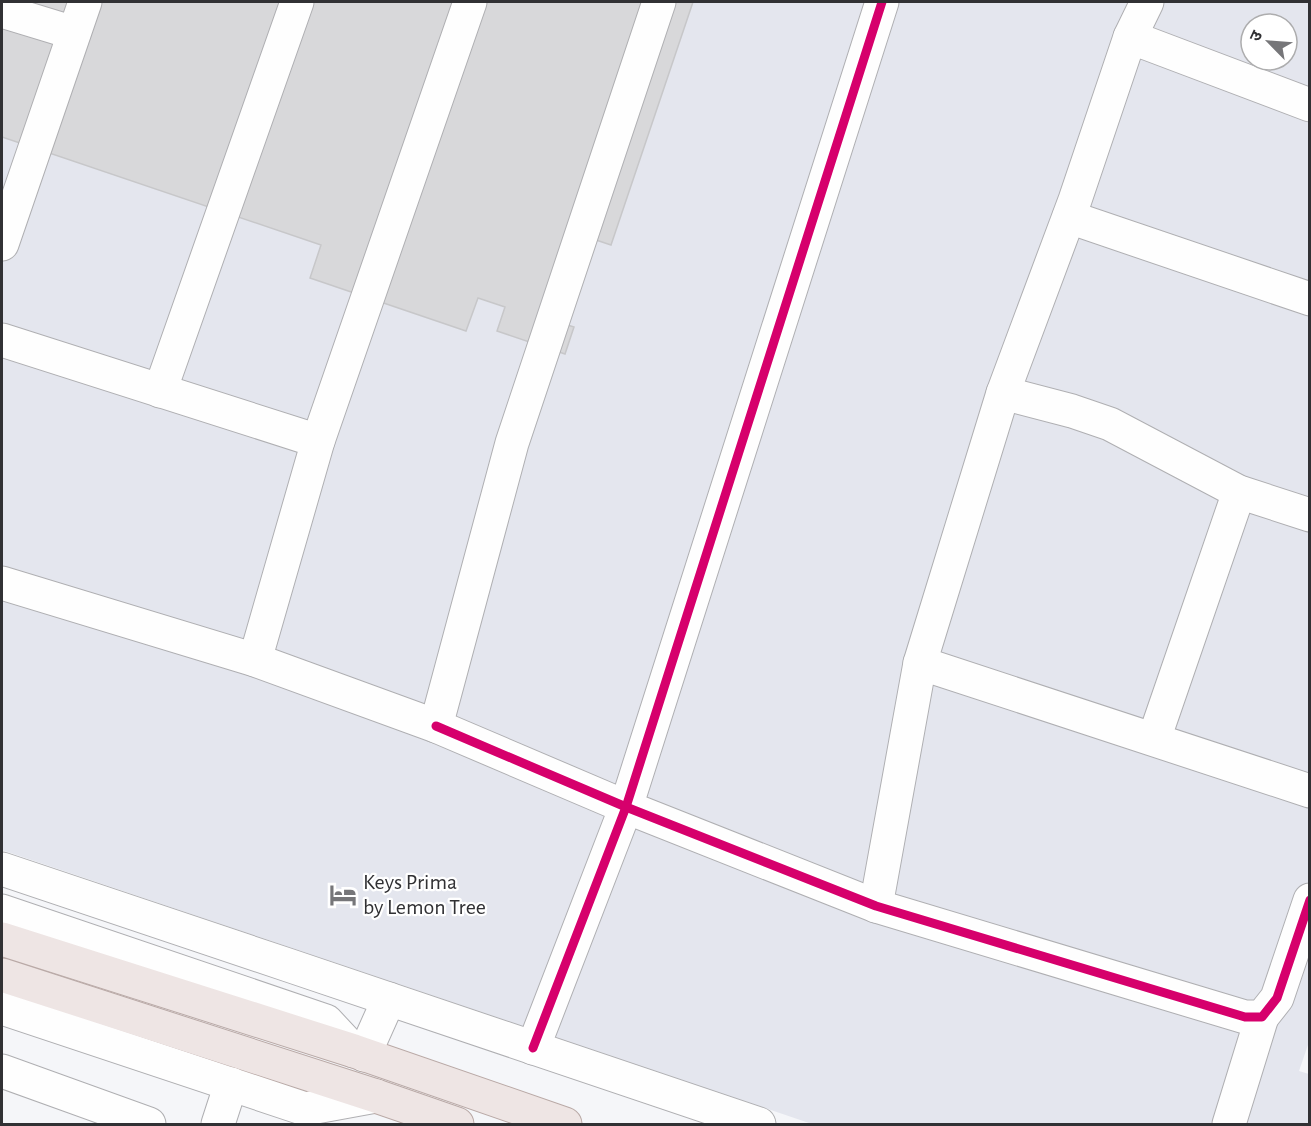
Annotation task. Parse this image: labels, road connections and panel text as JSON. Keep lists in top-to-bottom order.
{
  "places": {
    "hotel": ["Keys Prima by Lemon Tree"]
  },
  "north": "top left"
}
